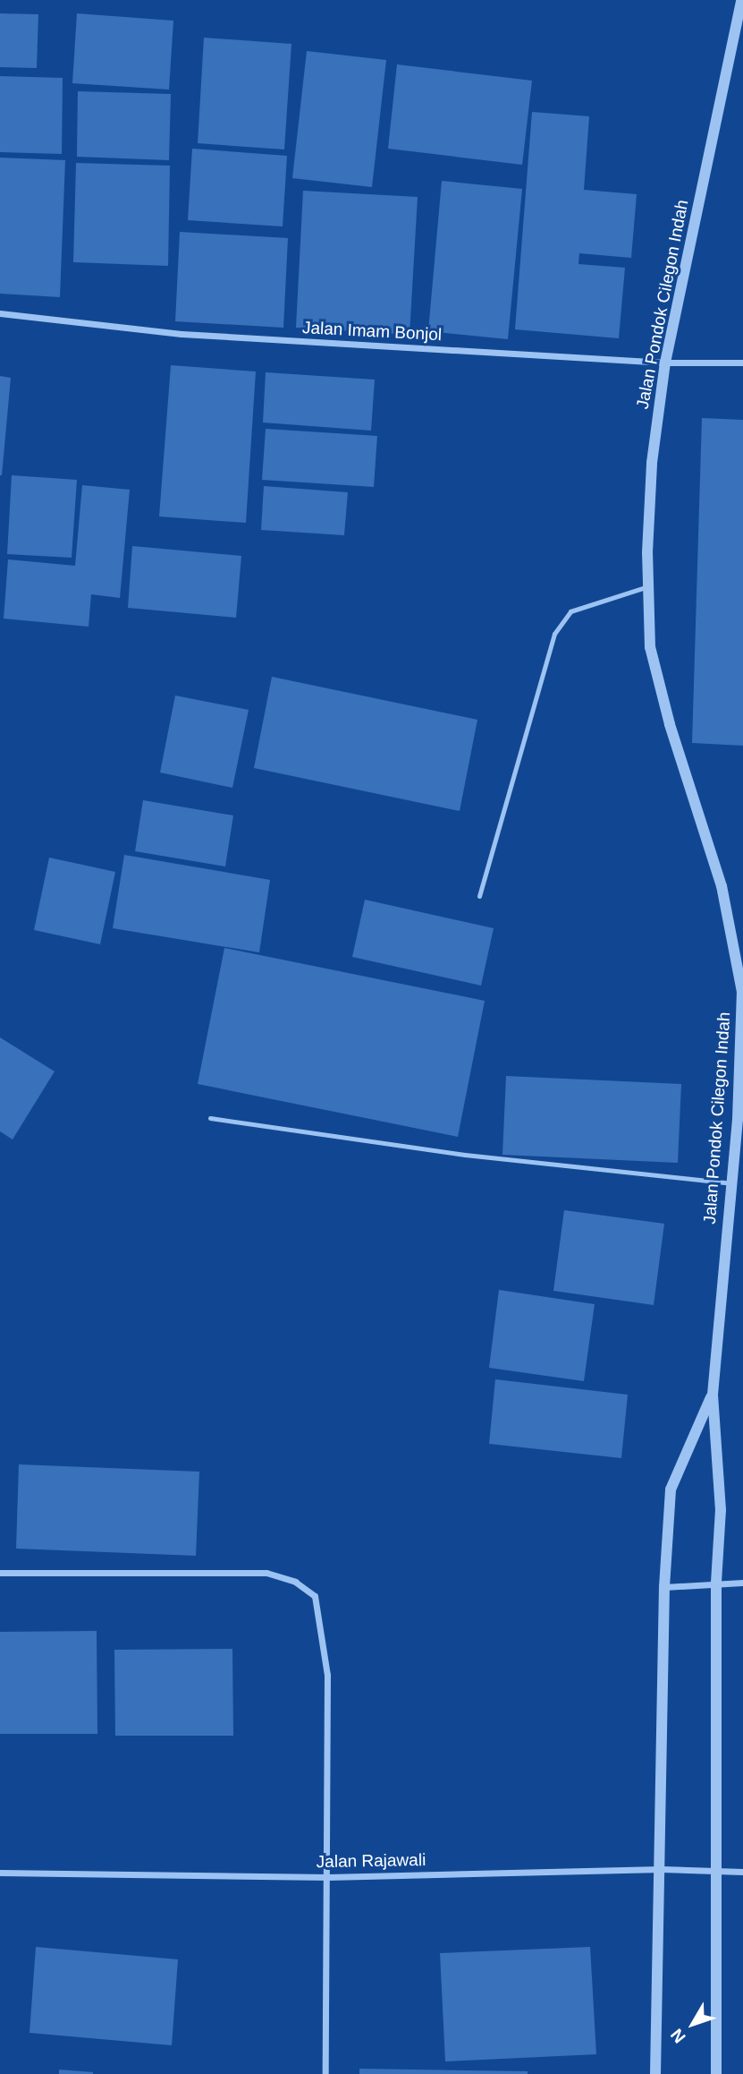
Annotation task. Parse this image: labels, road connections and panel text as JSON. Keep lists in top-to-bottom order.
{
  "streets": {
    "street": ["Jalan Pondok Cilegon Indah", "Jalan Imam Bonjol", "Jalan Rajawali"]
  },
  "crossings": [
    ["Jalan Pondok Cilegon Indah", "Jalan Imam Bonjol"]
  ],
  "north": "bottom left"
}
